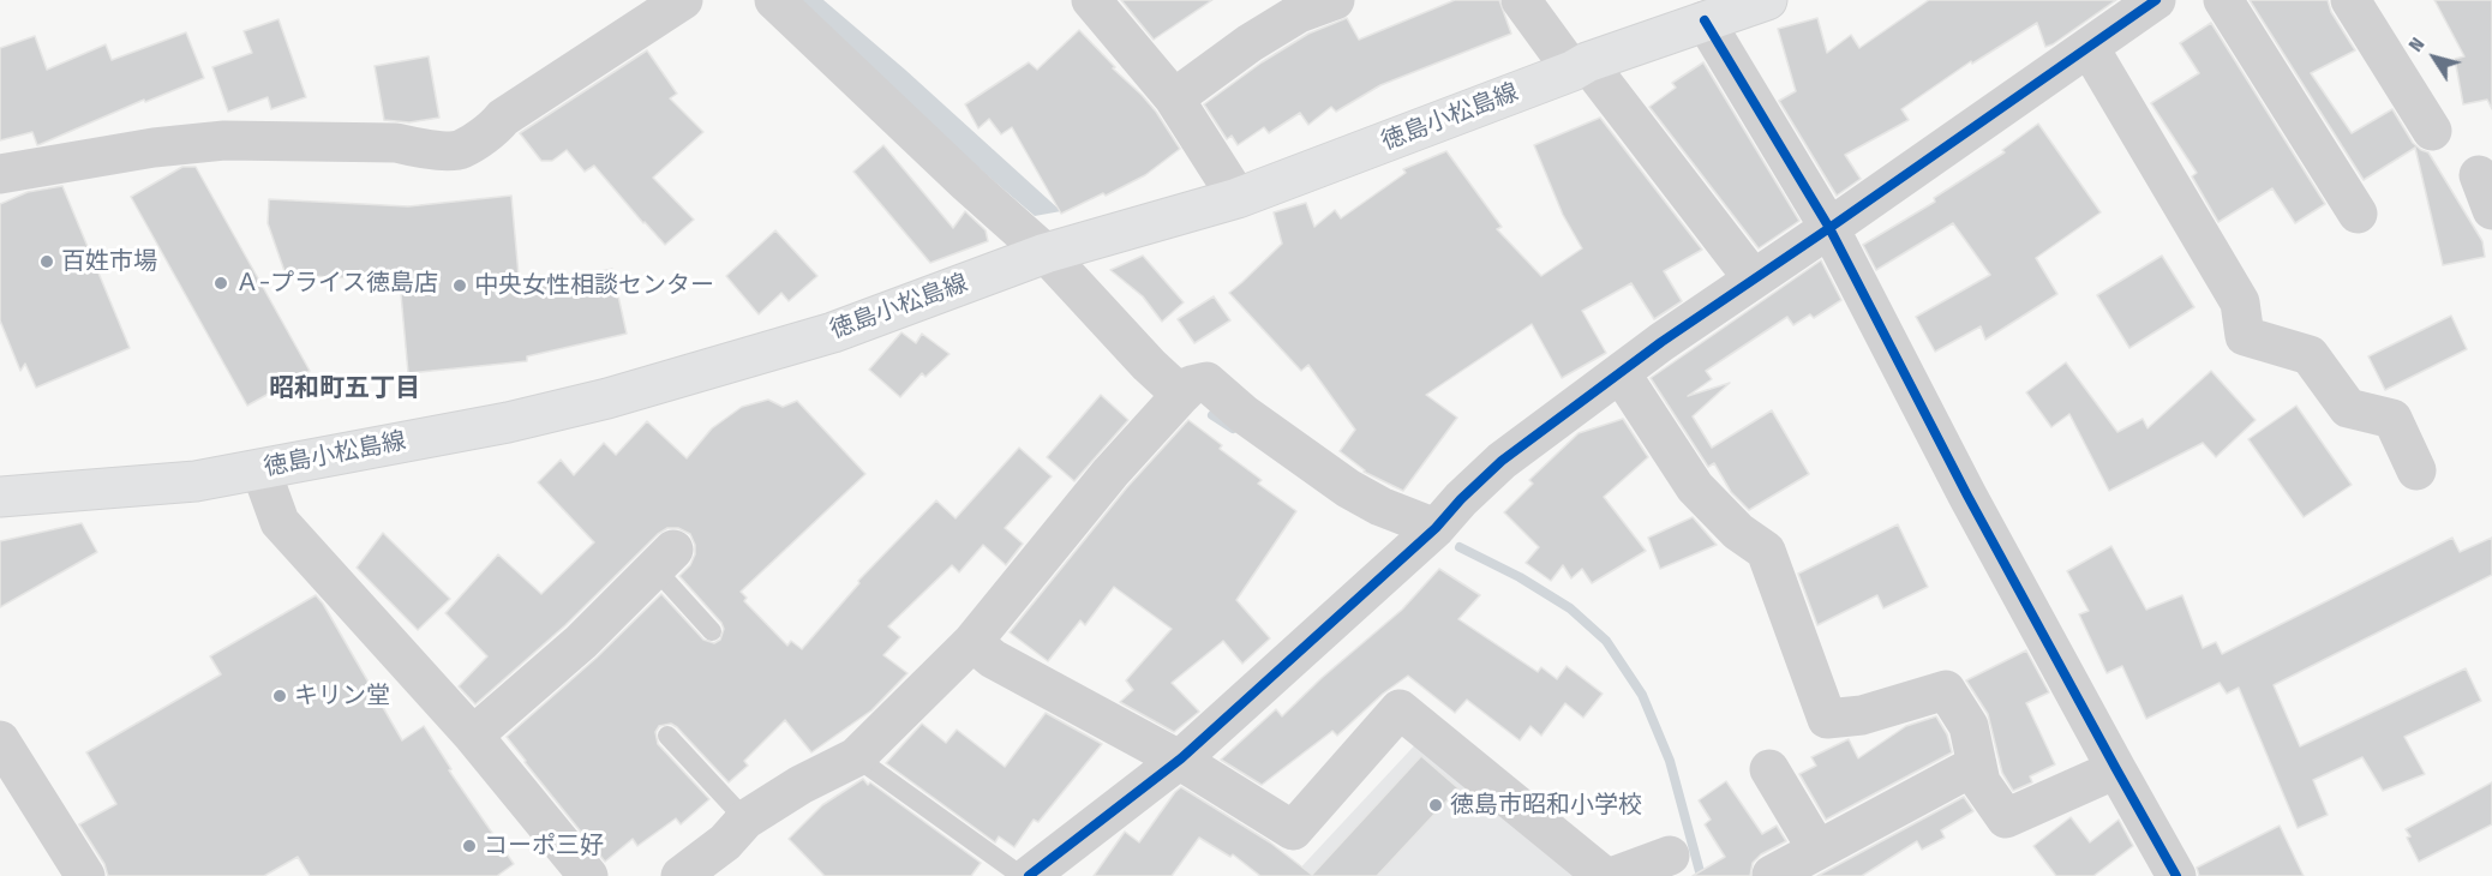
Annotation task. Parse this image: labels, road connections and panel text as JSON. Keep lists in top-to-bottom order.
{
  "streets": {
    "main road": ["徳島小松島線"]
  },
  "districts": ["昭和町五丁目"],
  "places": [
    "百姓市場",
    "Ａ−プライス徳島店",
    "中央女性相談センター",
    "キリン堂",
    "徳島市昭和小学校",
    "コーポ三好"
  ],
  "north": "top left"
}
